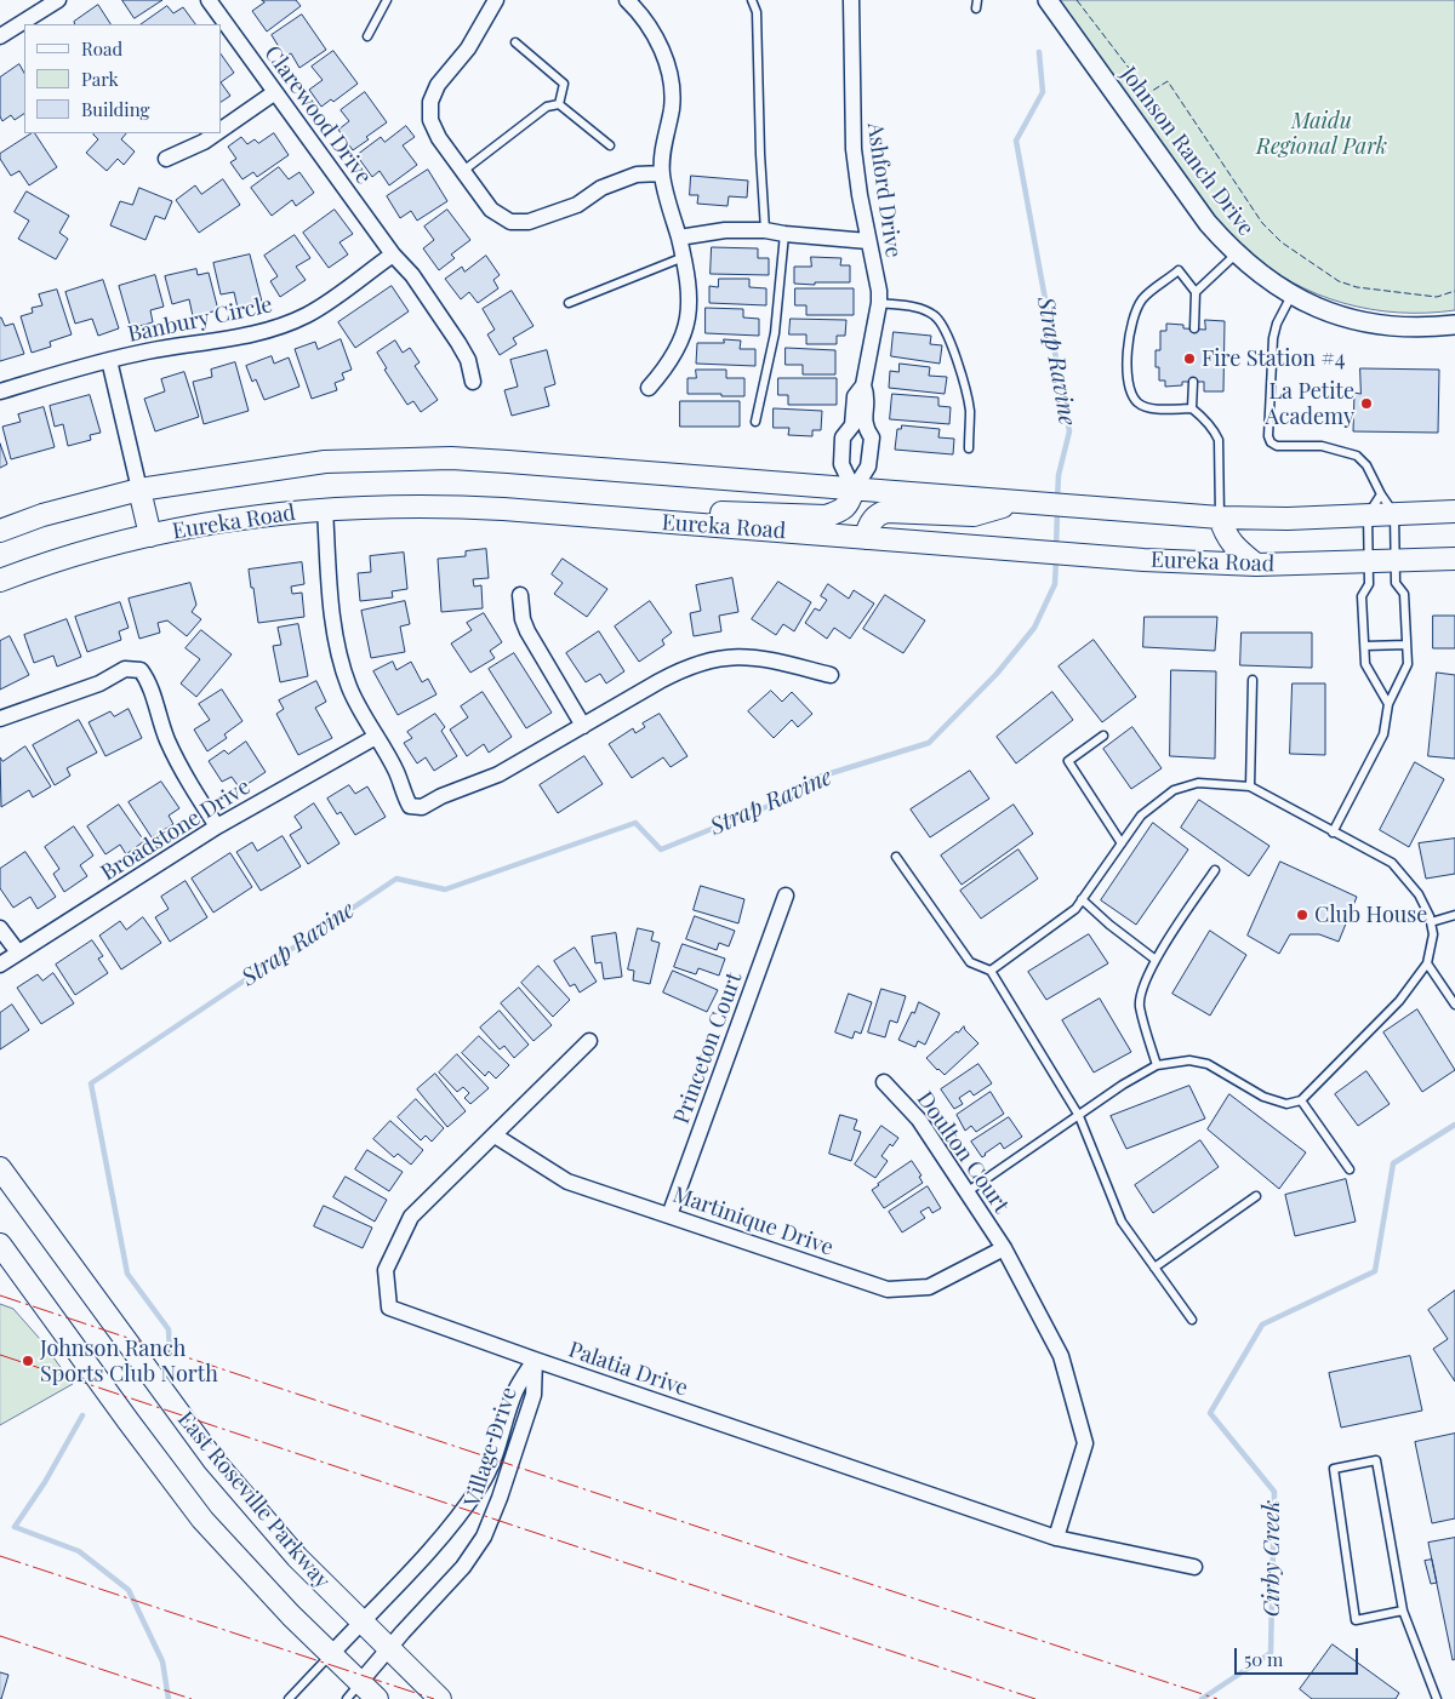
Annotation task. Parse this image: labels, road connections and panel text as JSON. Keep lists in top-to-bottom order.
{
  "streets": {
    "main road": ["Eureka Road", "East Roseville Parkway"],
    "street": [
      "Clarewood Drive",
      "Johnson Ranch Drive",
      "Ashford Drive",
      "Banbury Circle",
      "Broadstone Drive",
      "Princeton Court",
      "Doulton Court",
      "Martinique Drive",
      "Palatia Drive",
      "Village Drive"
    ]
  },
  "crossings": [
    ["Clarewood Drive", "Banbury Circle"],
    ["Princeton Court", "Martinique Drive"],
    ["Doulton Court", "Martinique Drive"],
    ["Doulton Court", "Palatia Drive"],
    ["Martinique Drive", "Palatia Drive"],
    ["Palatia Drive", "Village Drive"],
    ["Village Drive", "East Roseville Parkway"]
  ],
  "water": ["Strap Ravine", "Cirby Creek"],
  "parks": ["Maidu Regional Park"],
  "places": [
    "Fire Station #4",
    "La Petite Academy",
    "Club House",
    "Johnson Ranch Sports Club North"
  ],
  "legend": ["Road", "Park", "Building"],
  "scale_bar": "50 m"
}
